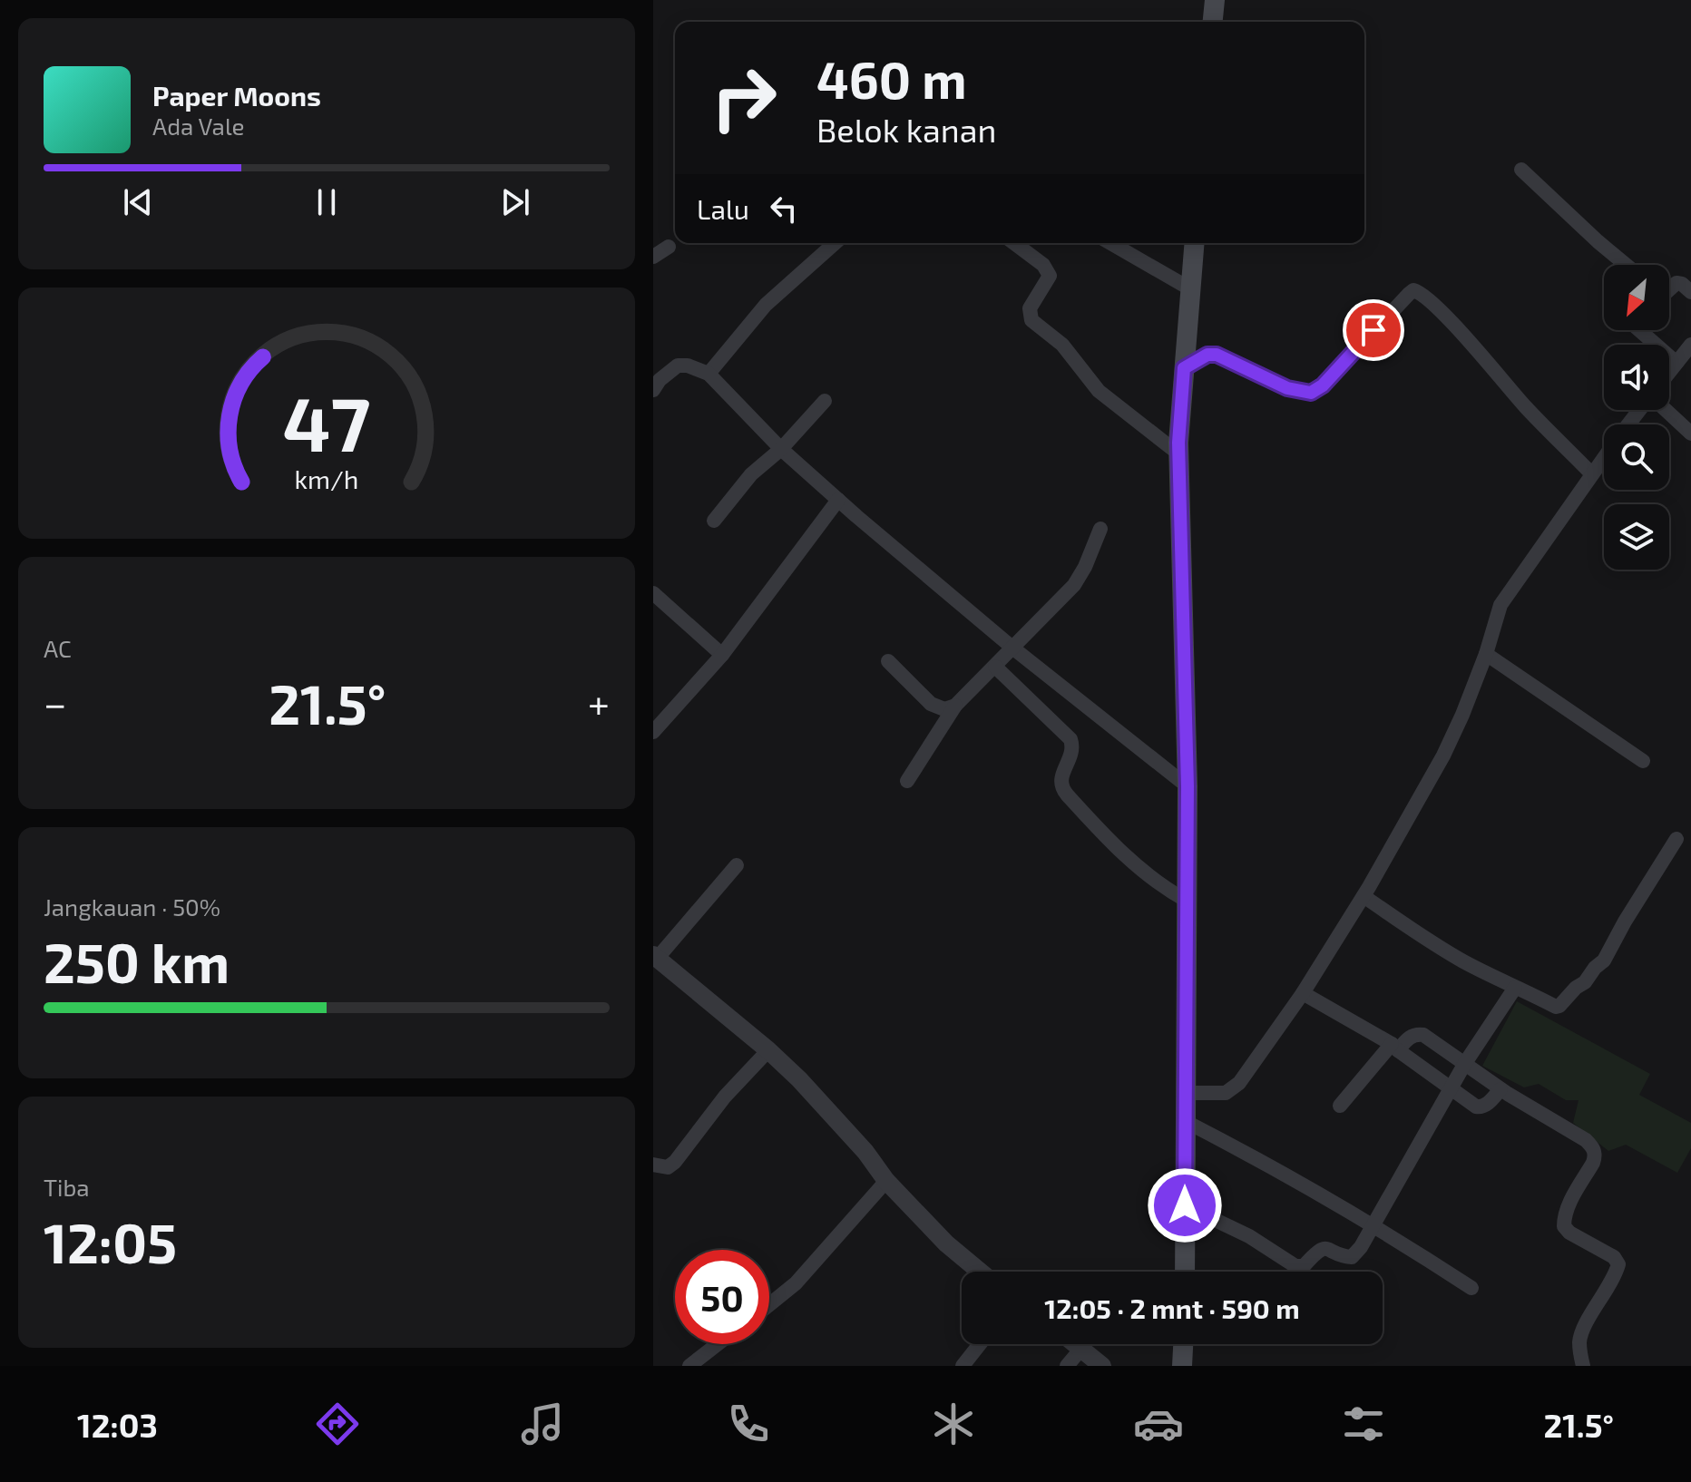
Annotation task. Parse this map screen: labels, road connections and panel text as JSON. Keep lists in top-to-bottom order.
{
  "north": "bottom left",
  "page": {
    "turn": ["460 m", "Belok kanan"],
    "song": ["Paper Moons", "Ada Vale"],
    "then": "Lalu",
    "tile": [
      "AC",
      ["Jangkauan · 50%", "250 km"],
      ["Tiba", "12:05"]
    ],
    "heat": ["−", "21.5°", "+"],
    "limit": "50",
    "trip": "12:05 · 2 mnt · 590 m",
    "tabs": ["12:03", "21.5°"],
    "gauge": ["47", "km/h"]
  }
}
